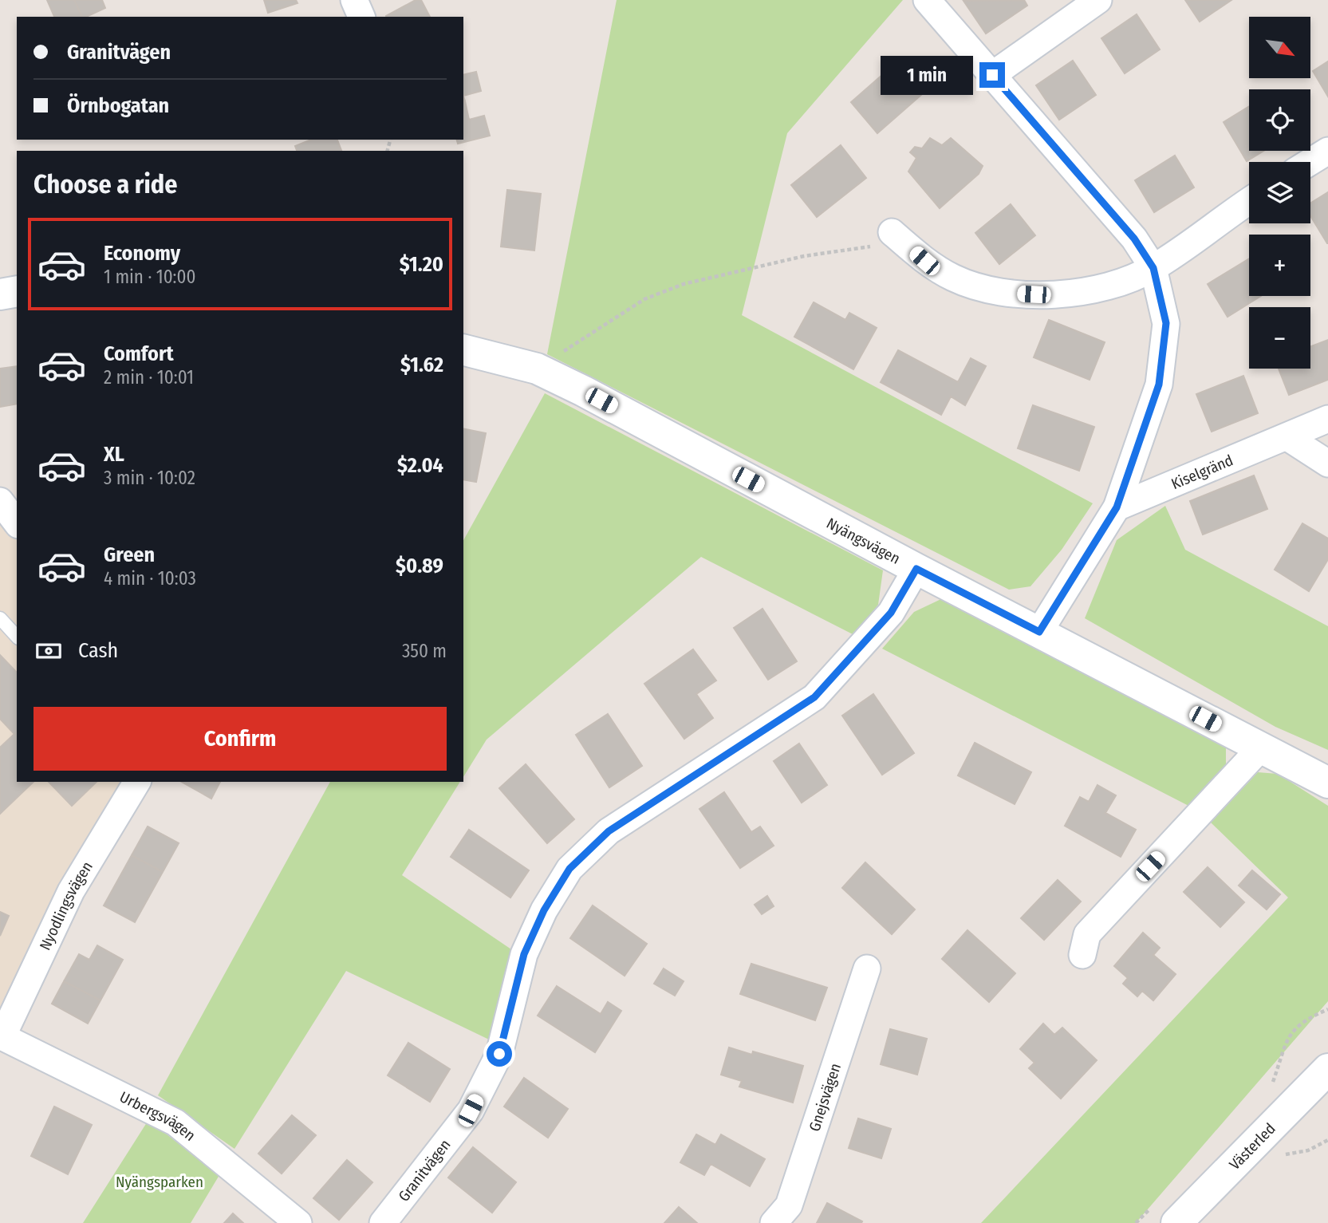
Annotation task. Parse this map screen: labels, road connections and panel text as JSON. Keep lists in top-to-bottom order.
{
  "streets": {
    "street": [
      "Kiselgränd",
      "Nyängsvägen",
      "Nyodlingsvägen",
      "Gnejsvägen",
      "Urbergsvägen",
      "Västerled",
      "Granitvägen"
    ]
  },
  "crossings": [
    ["Nyängsvägen", "Granitvägen"],
    ["Nyodlingsvägen", "Urbergsvägen"]
  ],
  "parks": ["Nyängsparken"],
  "north": "bottom right",
  "page": {
    "map_buttons": ["+", "−"],
    "banner": ["Granitvägen", "Örnbogatan"],
    "bubble": "1 min",
    "heading": "Choose a ride",
    "list": [
      {
        "name": "Economy",
        "note": "1 min · 10:00",
        "value": "$1.20"
      },
      {
        "name": "Comfort",
        "note": "2 min · 10:01",
        "value": "$1.62"
      },
      {
        "name": "XL",
        "note": "3 min · 10:02",
        "value": "$2.04"
      },
      {
        "name": "Green",
        "note": "4 min · 10:03",
        "value": "$0.89"
      }
    ],
    "pay": ["Cash", "350 m"],
    "buttons": "Confirm"
  }
}
